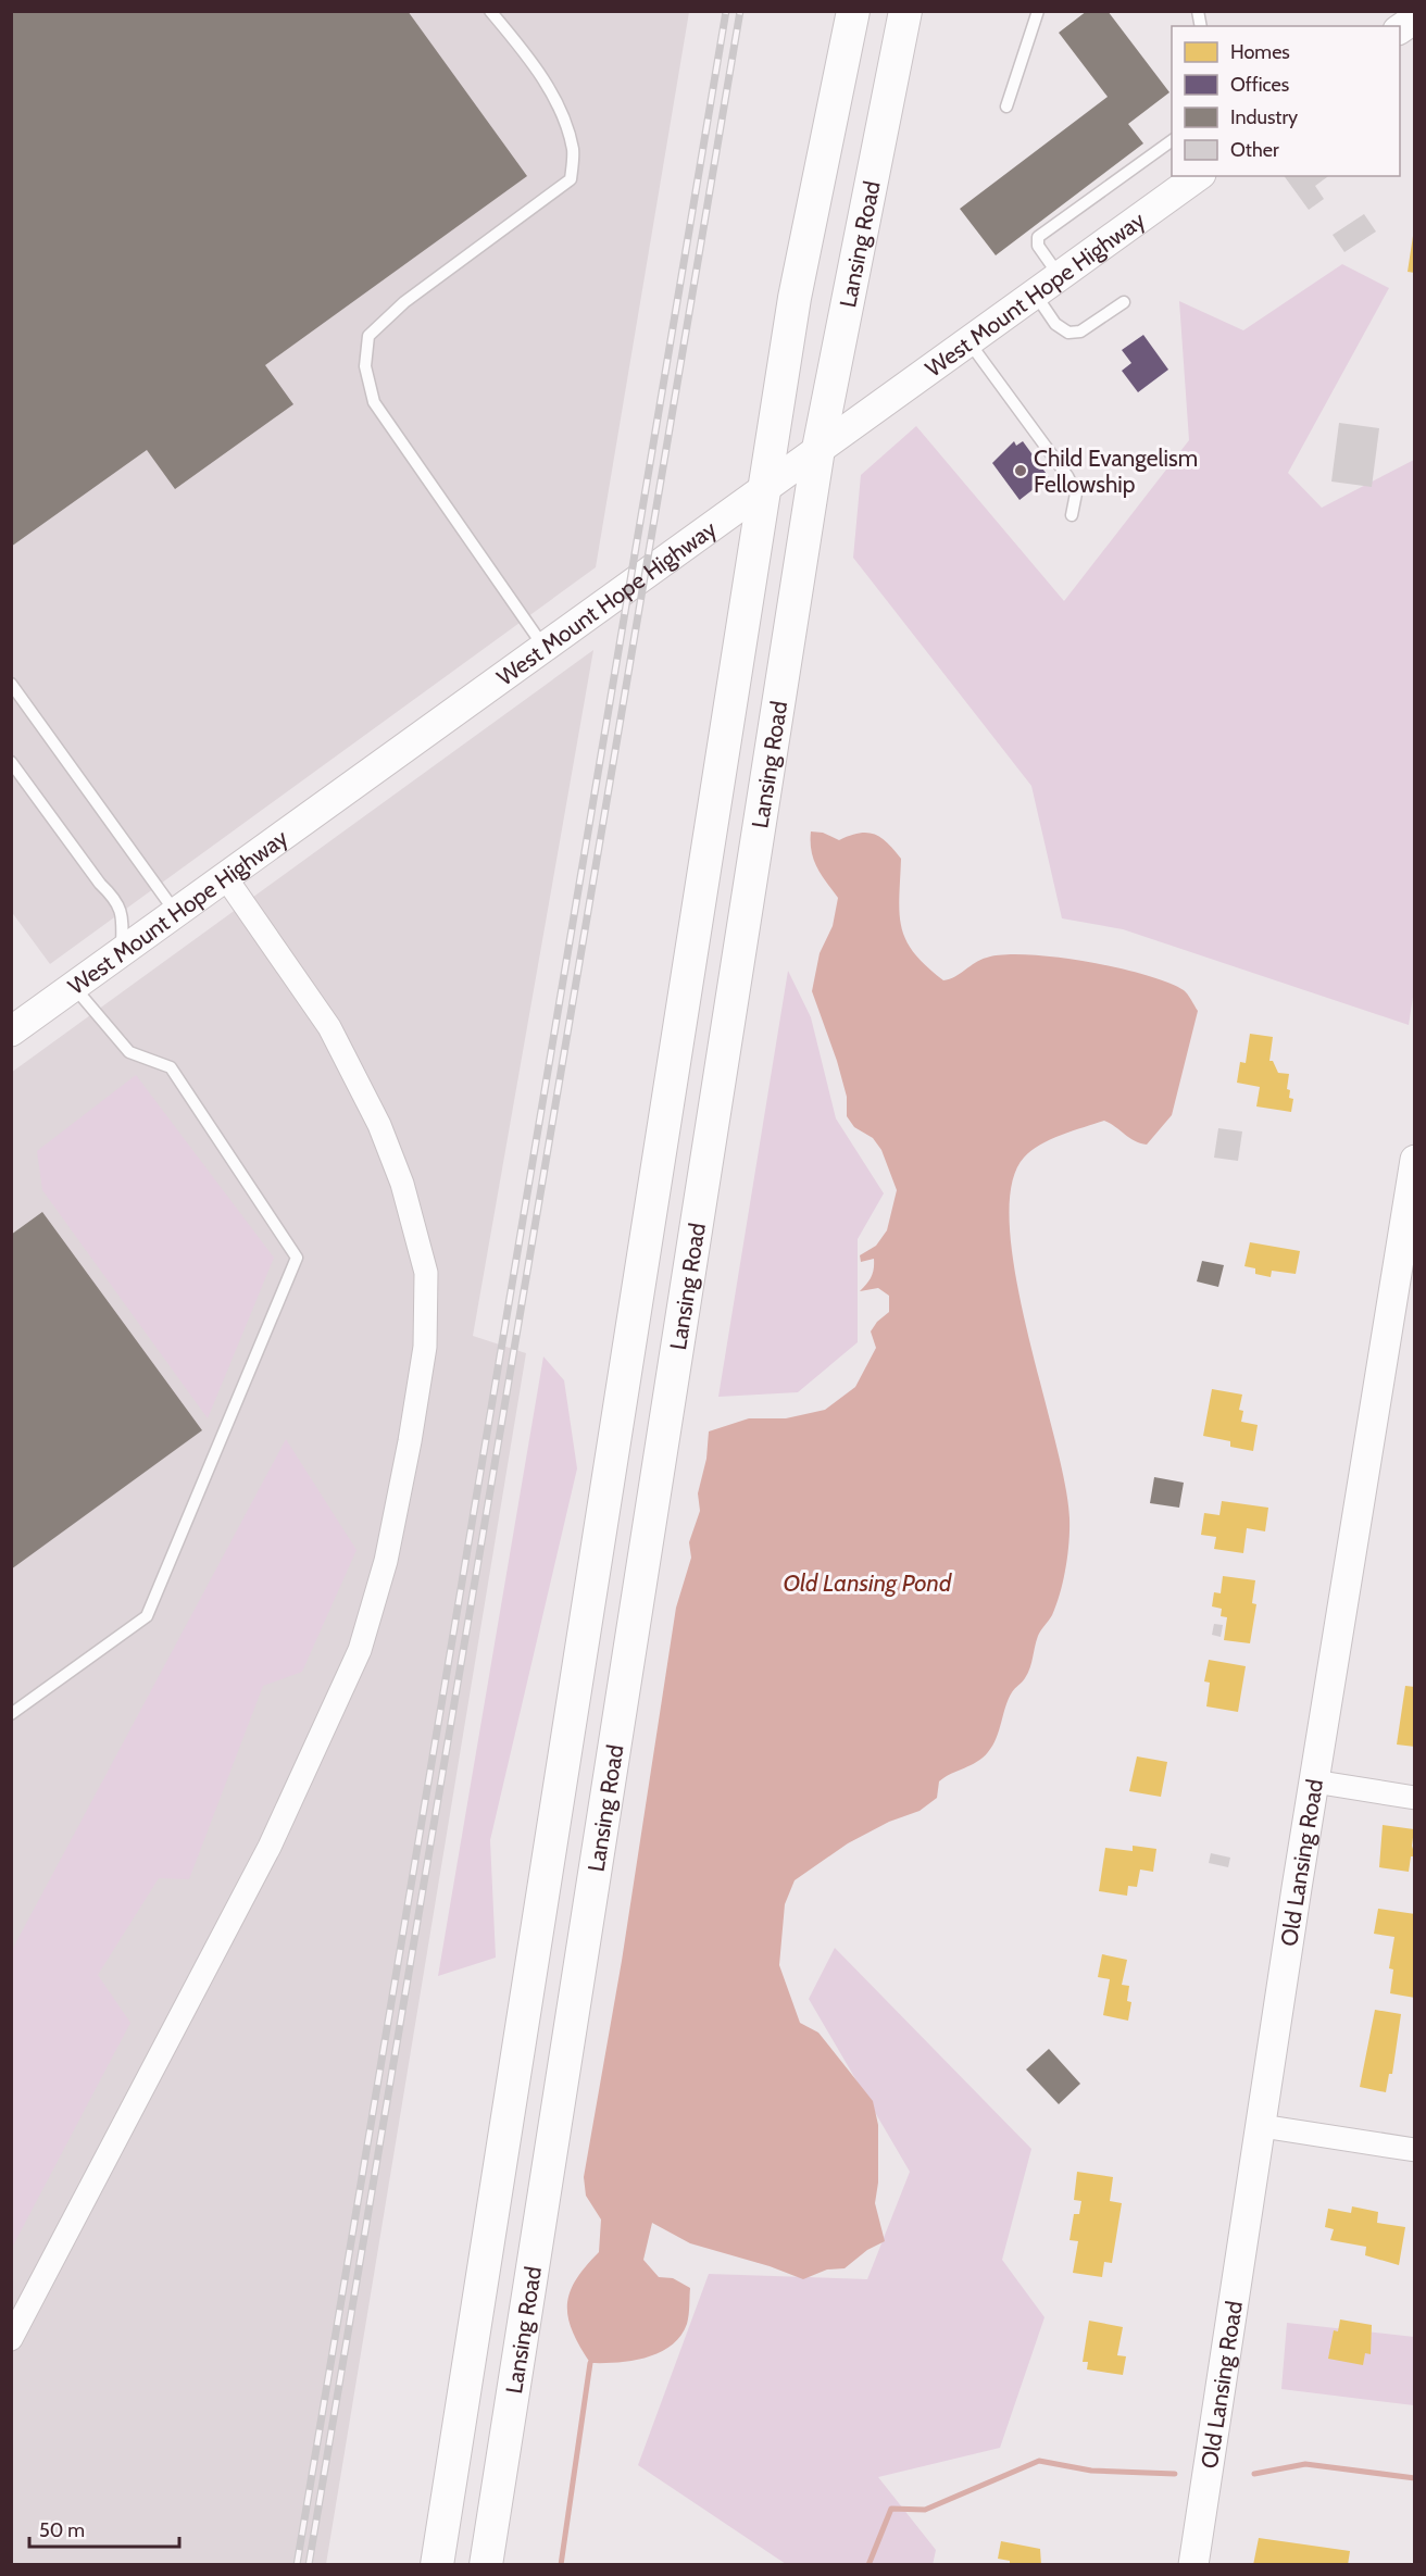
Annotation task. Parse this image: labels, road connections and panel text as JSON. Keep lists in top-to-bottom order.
{
  "streets": {
    "main road": ["Lansing Road"],
    "street": ["West Mount Hope Highway", "Old Lansing Road"]
  },
  "crossings": [
    ["Lansing Road", "West Mount Hope Highway"]
  ],
  "water": ["Old Lansing Pond"],
  "places": ["Child Evangelism Fellowship"],
  "legend": [
    "Homes",
    "Offices",
    "Industry",
    "Other"
  ],
  "scale_bar": "50 m"
}
